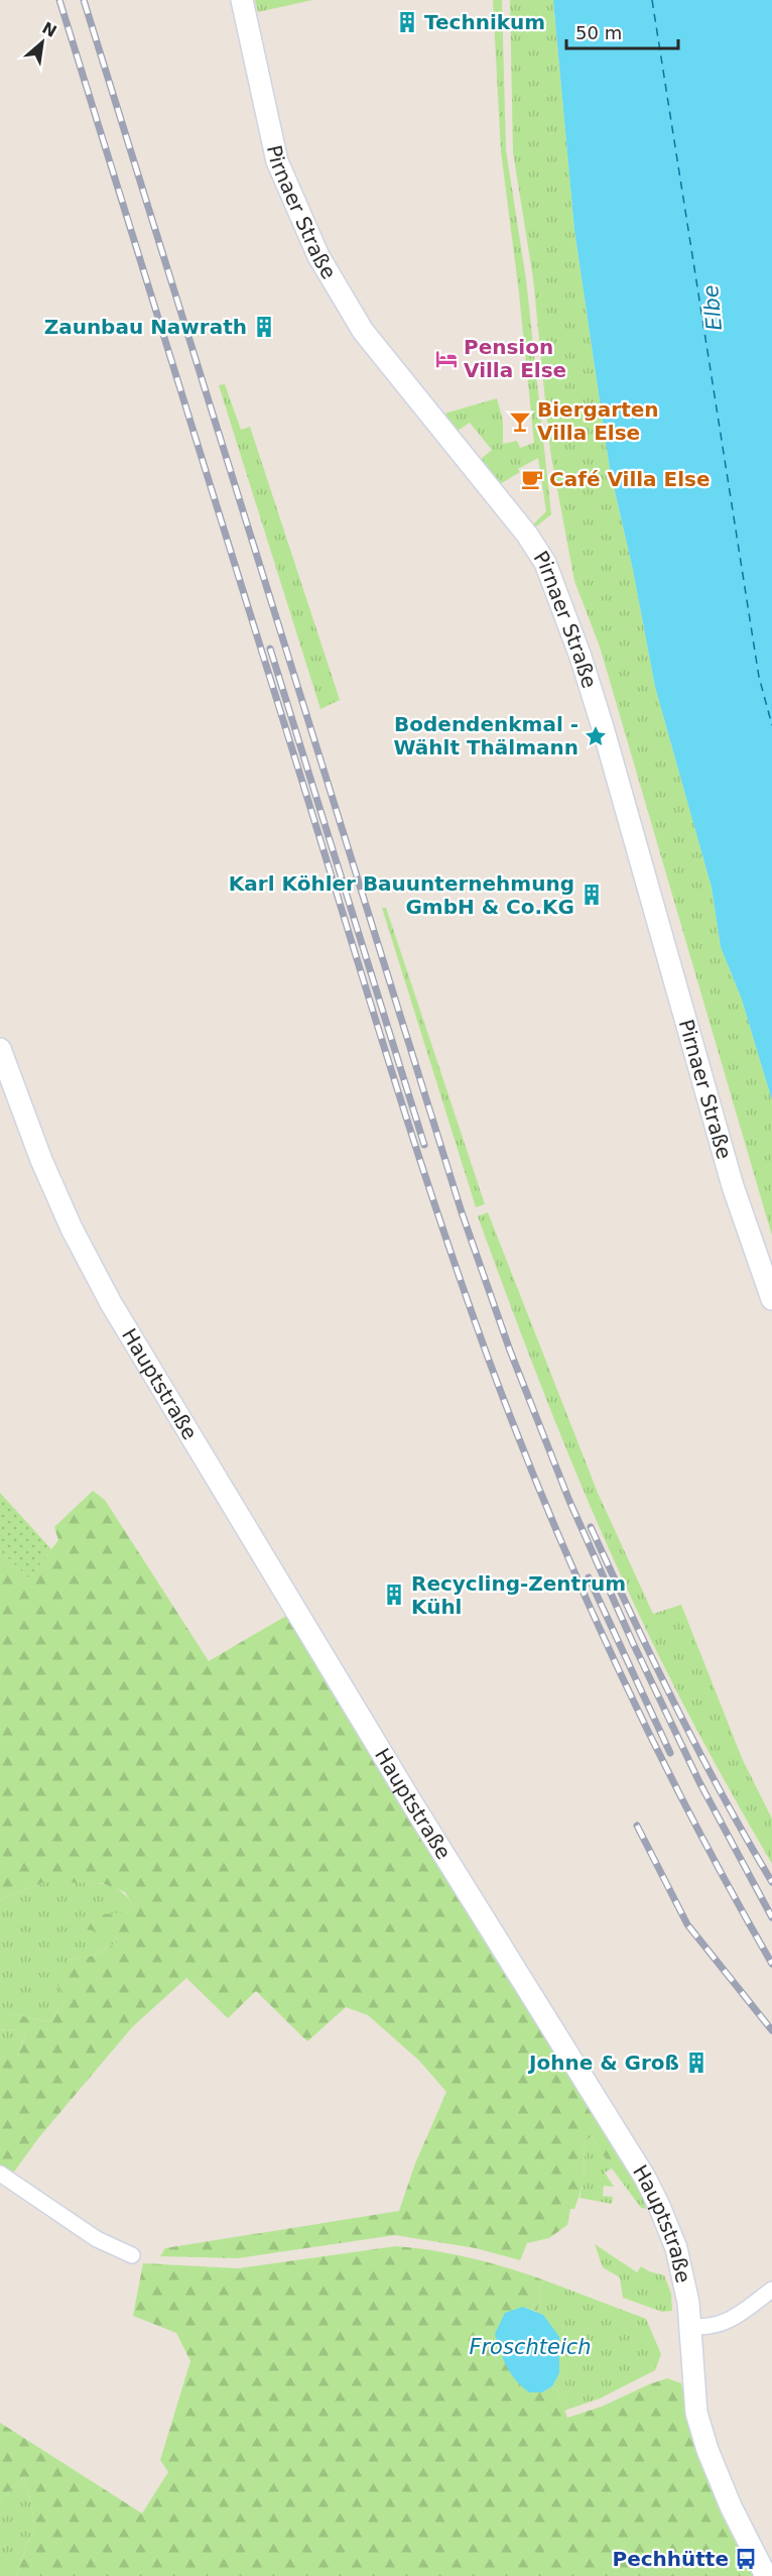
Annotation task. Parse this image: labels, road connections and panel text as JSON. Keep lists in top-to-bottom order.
{
  "streets": {
    "main road": ["Pirnaer Straße", "Hauptstraße"]
  },
  "water": ["Elbe", "Froschteich"],
  "places": {
    "building": [
      "Technikum",
      "Zaunbau Nawrath",
      "Karl Köhler Bauunternehmung GmbH & Co.KG",
      "Recycling-Zentrum Kühl",
      "Johne & Groß"
    ],
    "hotel": ["Pension Villa Else"],
    "bar": ["Biergarten Villa Else"],
    "cafe": ["Café Villa Else"],
    "place": ["Bodendenkmal - Wählt Thälmann"],
    "bus stop": ["Pechhütte"]
  },
  "scale_bar": "50 m",
  "north": "top right"
}
